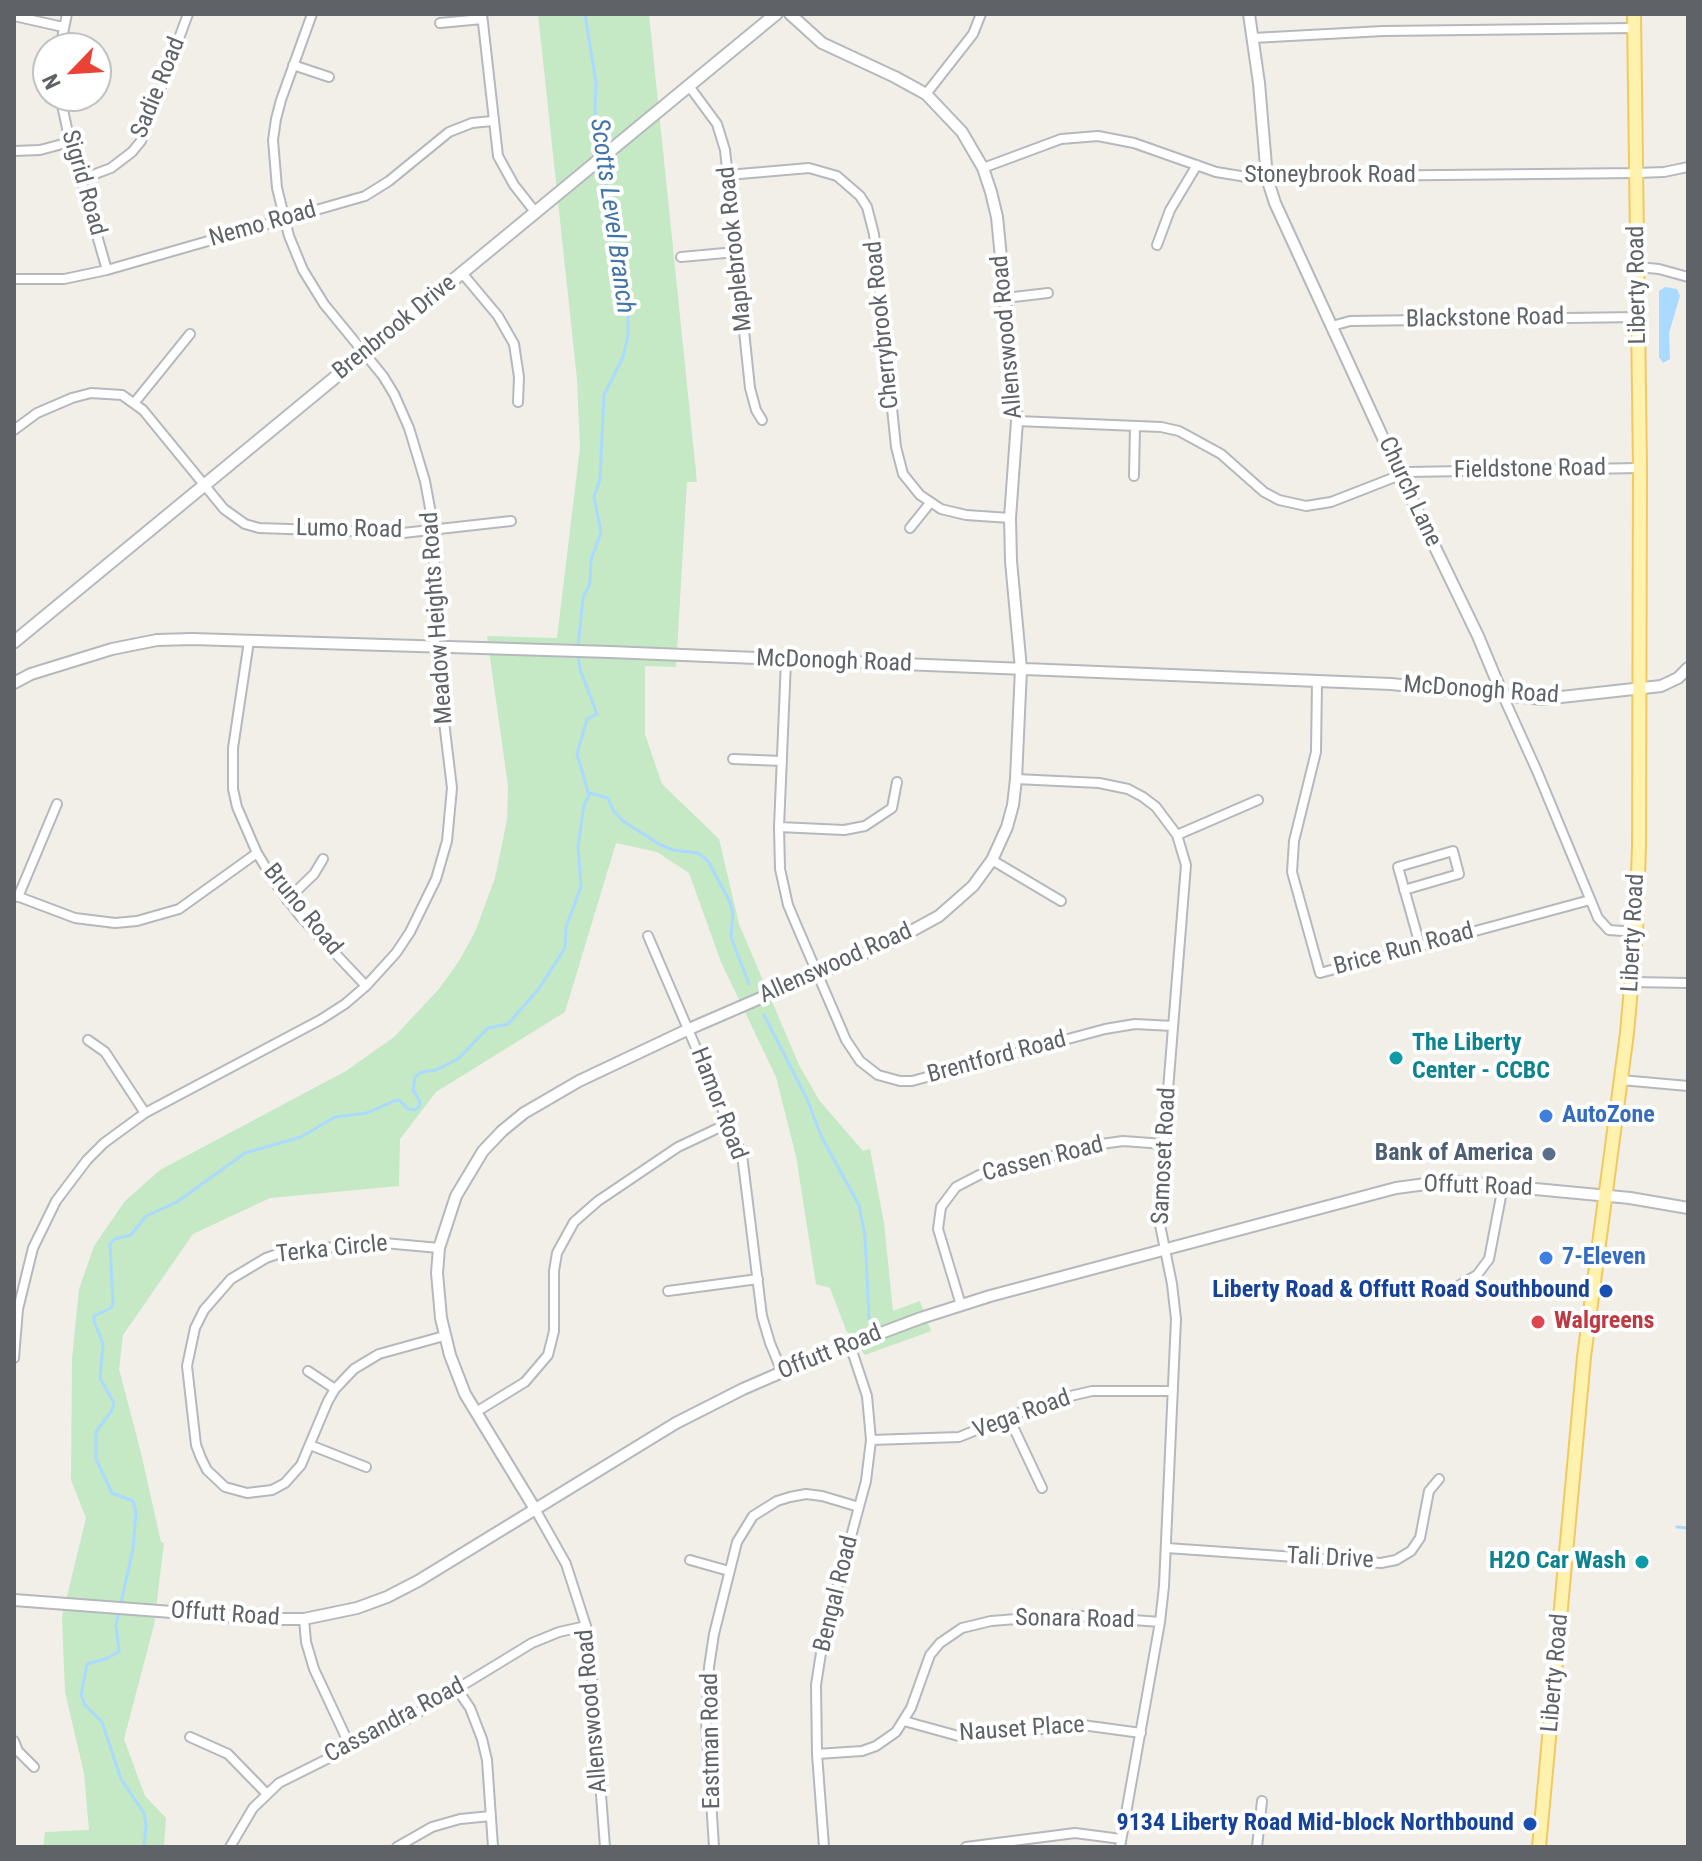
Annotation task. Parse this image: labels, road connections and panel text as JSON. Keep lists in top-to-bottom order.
{
  "streets": {
    "main road": ["Liberty Road", "Brenbrook Drive"],
    "street": [
      "Sadie Road",
      "Stoneybrook Road",
      "Sigrid Road",
      "Nemo Road",
      "Maplebrook Road",
      "Blackstone Road",
      "Cherrybrook Road",
      "Allenswood Road",
      "Fieldstone Road",
      "Church Lane",
      "Lumo Road",
      "Meadow Heights Road",
      "McDonogh Road",
      "Bruno Road",
      "Brice Run Road",
      "Brentford Road",
      "Hamor Road",
      "Samoset Road",
      "Cassen Road",
      "Offutt Road",
      "Terka Circle",
      "Vega Road",
      "Tali Drive",
      "Bengal Road",
      "Sonara Road",
      "Cassandra Road",
      "Nauset Place",
      "Eastman Road"
    ]
  },
  "crossings": [
    ["Sadie Road", "Sigrid Road"],
    ["Stoneybrook Road", "Liberty Road"],
    ["Stoneybrook Road", "Allenswood Road"],
    ["Stoneybrook Road", "Church Lane"],
    ["Sigrid Road", "Nemo Road"],
    ["Nemo Road", "Meadow Heights Road"],
    ["Maplebrook Road", "Cherrybrook Road"],
    ["Maplebrook Road", "Brenbrook Drive"],
    ["Liberty Road", "Blackstone Road"],
    ["Liberty Road", "Fieldstone Road"],
    ["Liberty Road", "Church Lane"],
    ["Liberty Road", "McDonogh Road"],
    ["Liberty Road", "Offutt Road"],
    ["Blackstone Road", "Church Lane"],
    ["Brenbrook Drive", "Lumo Road"],
    ["Brenbrook Drive", "Meadow Heights Road"],
    ["Allenswood Road", "Fieldstone Road"],
    ["Allenswood Road", "McDonogh Road"],
    ["Allenswood Road", "Brentford Road"],
    ["Allenswood Road", "Hamor Road"],
    ["Allenswood Road", "Samoset Road"],
    ["Allenswood Road", "Offutt Road"],
    ["Allenswood Road", "Terka Circle"],
    ["Allenswood Road", "Cassandra Road"],
    ["Fieldstone Road", "Church Lane"],
    ["Church Lane", "McDonogh Road"],
    ["Church Lane", "Brice Run Road"],
    ["Lumo Road", "Meadow Heights Road"],
    ["Meadow Heights Road", "McDonogh Road"],
    ["Meadow Heights Road", "Bruno Road"],
    ["McDonogh Road", "Bruno Road"],
    ["McDonogh Road", "Brice Run Road"],
    ["McDonogh Road", "Brentford Road"],
    ["Brentford Road", "Samoset Road"],
    ["Hamor Road", "Offutt Road"],
    ["Samoset Road", "Cassen Road"],
    ["Samoset Road", "Offutt Road"],
    ["Samoset Road", "Vega Road"],
    ["Samoset Road", "Tali Drive"],
    ["Samoset Road", "Sonara Road"],
    ["Samoset Road", "Nauset Place"],
    ["Cassen Road", "Offutt Road"],
    ["Offutt Road", "Bengal Road"],
    ["Vega Road", "Bengal Road"],
    ["Bengal Road", "Sonara Road"],
    ["Bengal Road", "Eastman Road"],
    ["Sonara Road", "Nauset Place"]
  ],
  "water": ["Scotts Level Branch"],
  "places": [
    "The Liberty Center - CCBC",
    "AutoZone",
    "Bank of America",
    "7-Eleven",
    "Liberty Road & Offutt Road Southbound",
    "Walgreens",
    "H2O Car Wash",
    "9134 Liberty Road Mid-block Northbound"
  ],
  "north": "bottom left"
}
